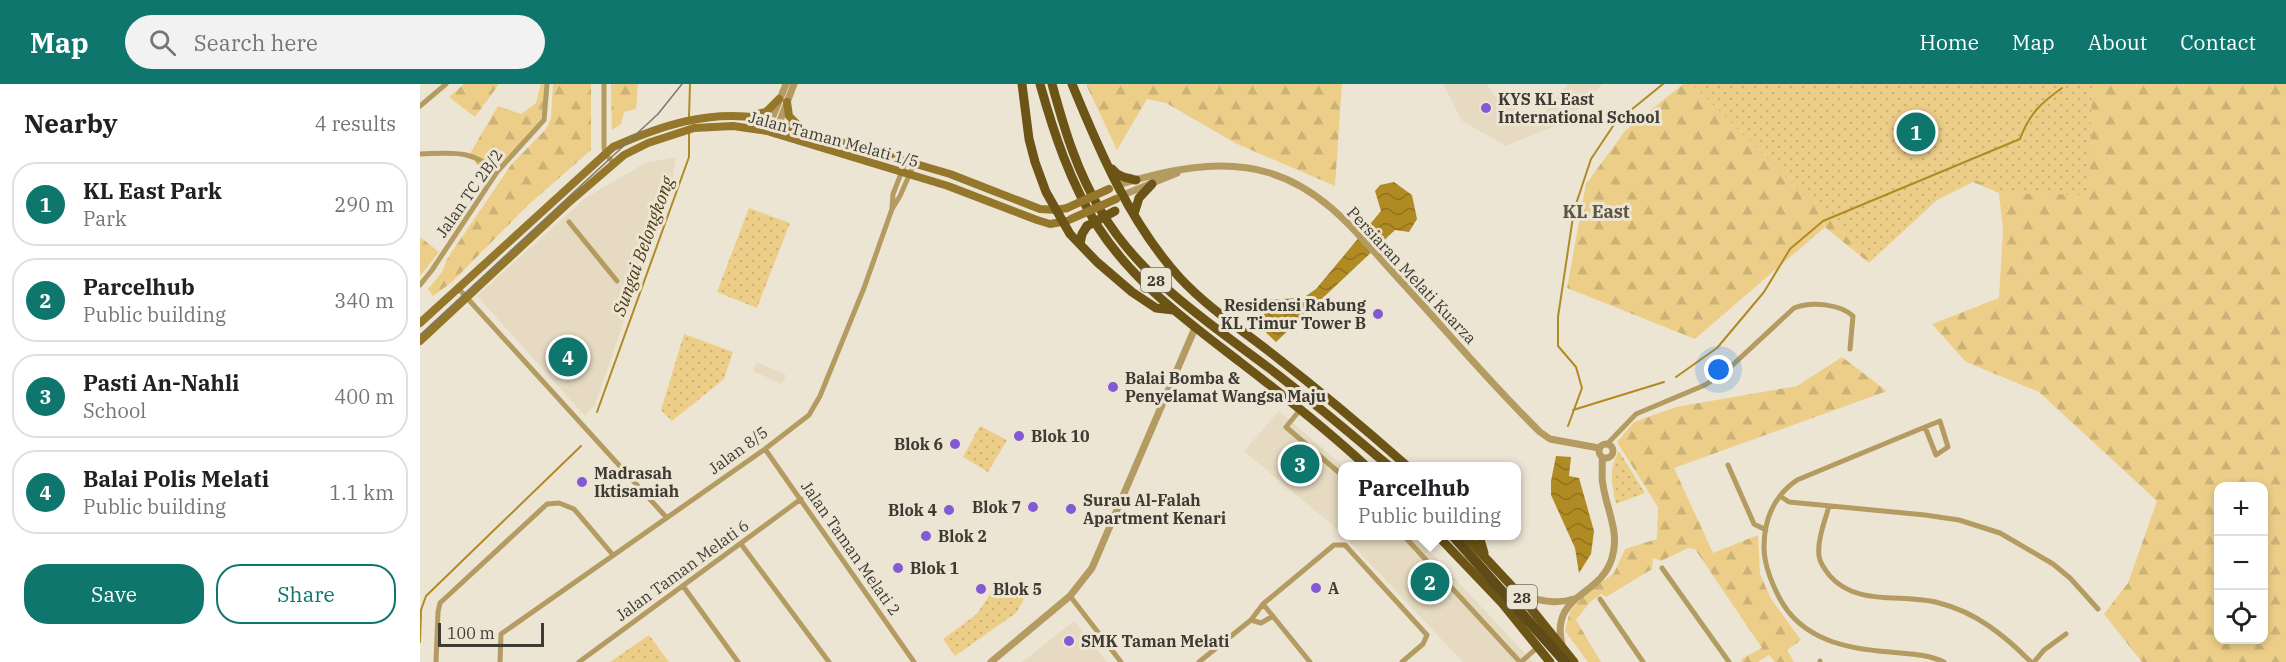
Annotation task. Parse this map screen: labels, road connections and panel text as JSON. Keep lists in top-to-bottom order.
{
  "streets": {
    "highway": ["28"],
    "main road": ["Jalan Taman Melati 1/5"],
    "street": [
      "Jalan TC 2B/2",
      "Persiaran Melati Kuarza",
      "Jalan 8/5",
      "Jalan Taman Melati 2",
      "Jalan Taman Melati 6"
    ]
  },
  "crossings": [
    ["Jalan Taman Melati 1/5", "Persiaran Melati Kuarza"],
    ["Jalan Taman Melati 1/5", "Jalan 8/5"],
    ["Jalan 8/5", "Jalan Taman Melati 2"],
    ["Jalan Taman Melati 2", "Jalan Taman Melati 6"]
  ],
  "districts": ["KL East"],
  "water": ["Sungai Belongkong"],
  "places": [
    "KYS KL East International School",
    "Residensi Rabung KL Timur Tower B",
    "Balai Bomba & Penyelamat Wangsa Maju",
    "Blok 10",
    "Blok 6",
    "Madrasah Iktisamiah",
    "Blok 7",
    "Surau Al-Falah Apartment Kenari",
    "Blok 4",
    "Blok 2",
    "Blok 1",
    "A",
    "Blok 5",
    "SMK Taman Melati"
  ],
  "scale_bar": "100 m",
  "page": {
    "header": "Map",
    "search": "Search here",
    "nav": [
      "Home",
      "Map",
      "About",
      "Contact"
    ],
    "heading": ["Nearby", "4 results"],
    "pins": [
      "1",
      "4",
      "3",
      "2"
    ],
    "list": [
      {
        "mark": "1",
        "name": "KL East Park",
        "note": "Park",
        "value": "290 m"
      },
      {
        "mark": "2",
        "name": "Parcelhub",
        "note": "Public building",
        "value": "340 m"
      },
      {
        "mark": "3",
        "name": "Pasti An-Nahli",
        "note": "School",
        "value": "400 m"
      },
      {
        "mark": "4",
        "name": "Balai Polis Melati",
        "note": "Public building",
        "value": "1.1 km"
      }
    ],
    "popup": ["Parcelhub", "Public building"],
    "map_buttons": ["+", "−"],
    "buttons": ["Save", "Share"],
    "scale": "100 m"
  }
}
